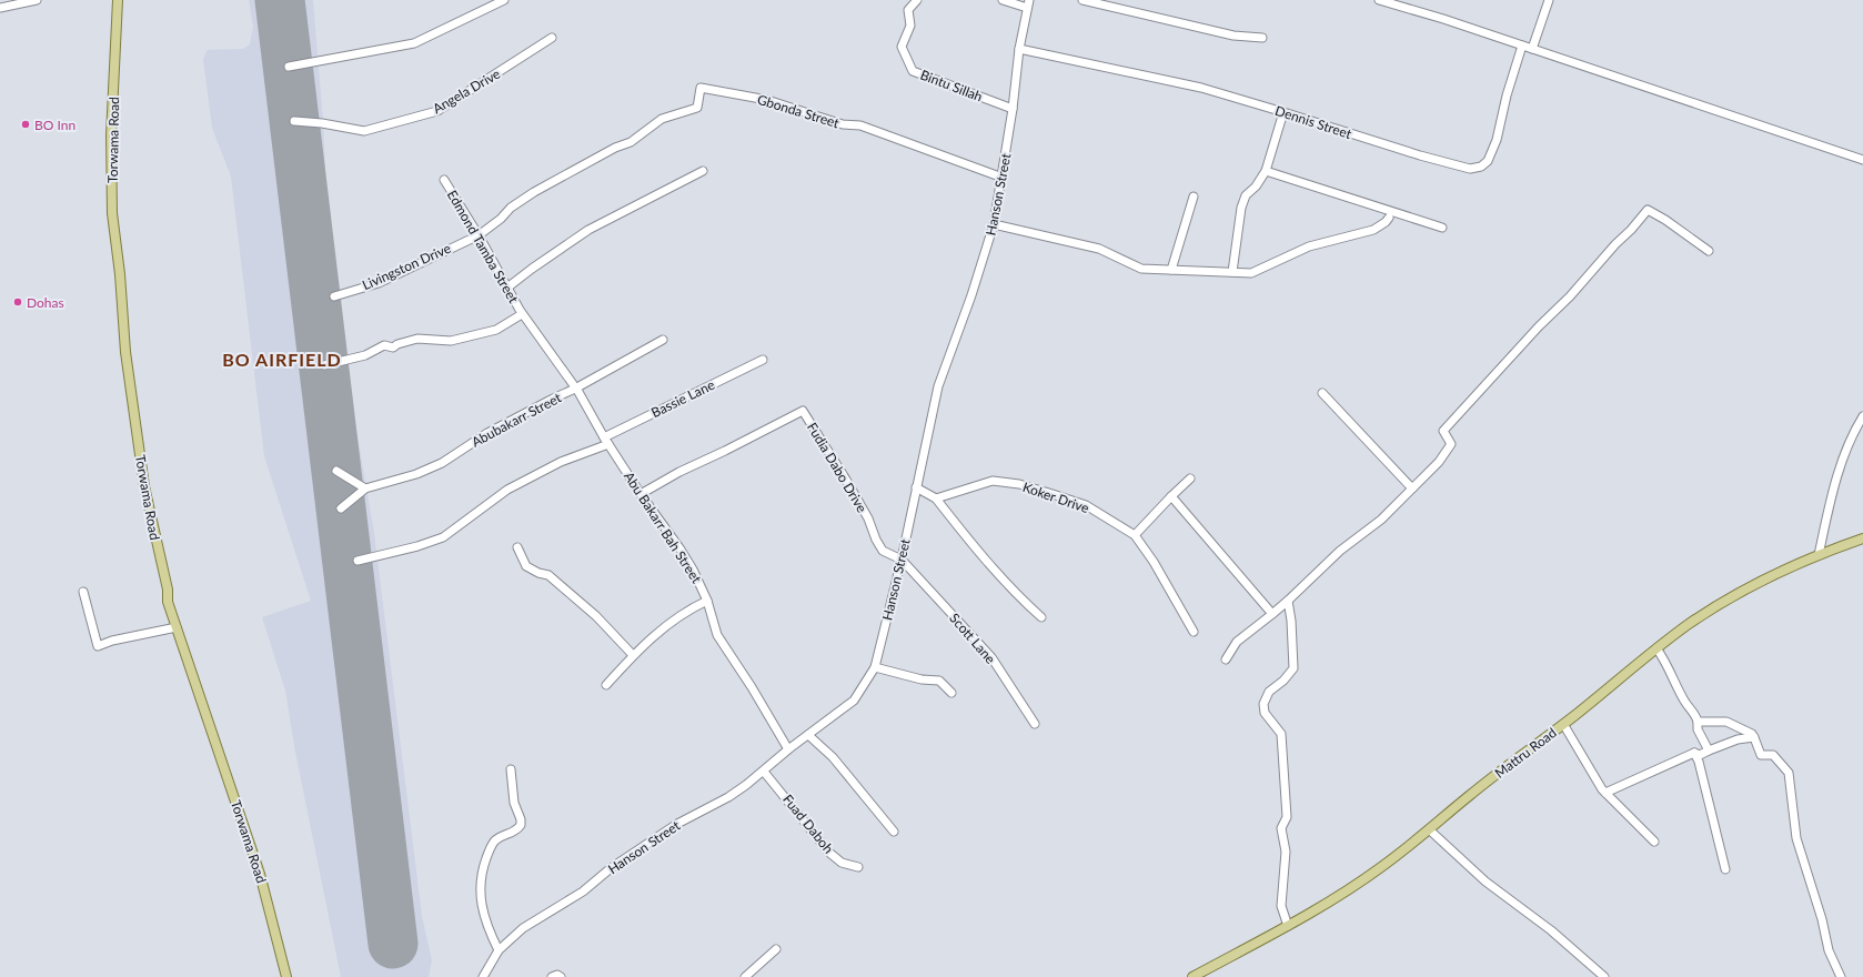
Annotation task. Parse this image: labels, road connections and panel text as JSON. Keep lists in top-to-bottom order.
{
  "streets": {
    "main road": ["Torwama Road", "Mattru Road"],
    "street": [
      "Bintu Sillah",
      "Angela Drive",
      "Gbonda Street",
      "Dennis Street",
      "Hanson Street",
      "Edmond Tamba Street",
      "Livingston Drive",
      "Bassie Lane",
      "Abubakarr Street",
      "Fudia Dabo Drive",
      "Koker Drive",
      "Abu Bakarr Bah Street",
      "Scott Lane",
      "Fuad Daboh"
    ]
  },
  "crossings": [
    ["Bintu Sillah", "Hanson Street"],
    ["Gbonda Street", "Hanson Street"],
    ["Gbonda Street", "Edmond Tamba Street"],
    ["Gbonda Street", "Livingston Drive"],
    ["Dennis Street", "Hanson Street"],
    ["Hanson Street", "Fudia Dabo Drive"],
    ["Hanson Street", "Abu Bakarr Bah Street"],
    ["Hanson Street", "Scott Lane"],
    ["Hanson Street", "Fuad Daboh"],
    ["Edmond Tamba Street", "Livingston Drive"],
    ["Edmond Tamba Street", "Abu Bakarr Bah Street"],
    ["Bassie Lane", "Abu Bakarr Bah Street"],
    ["Abubakarr Street", "Abu Bakarr Bah Street"],
    ["Fudia Dabo Drive", "Abu Bakarr Bah Street"],
    ["Fudia Dabo Drive", "Scott Lane"]
  ],
  "districts": ["BO AIRFIELD"],
  "places": ["BO Inn", "Dohas"]
}
